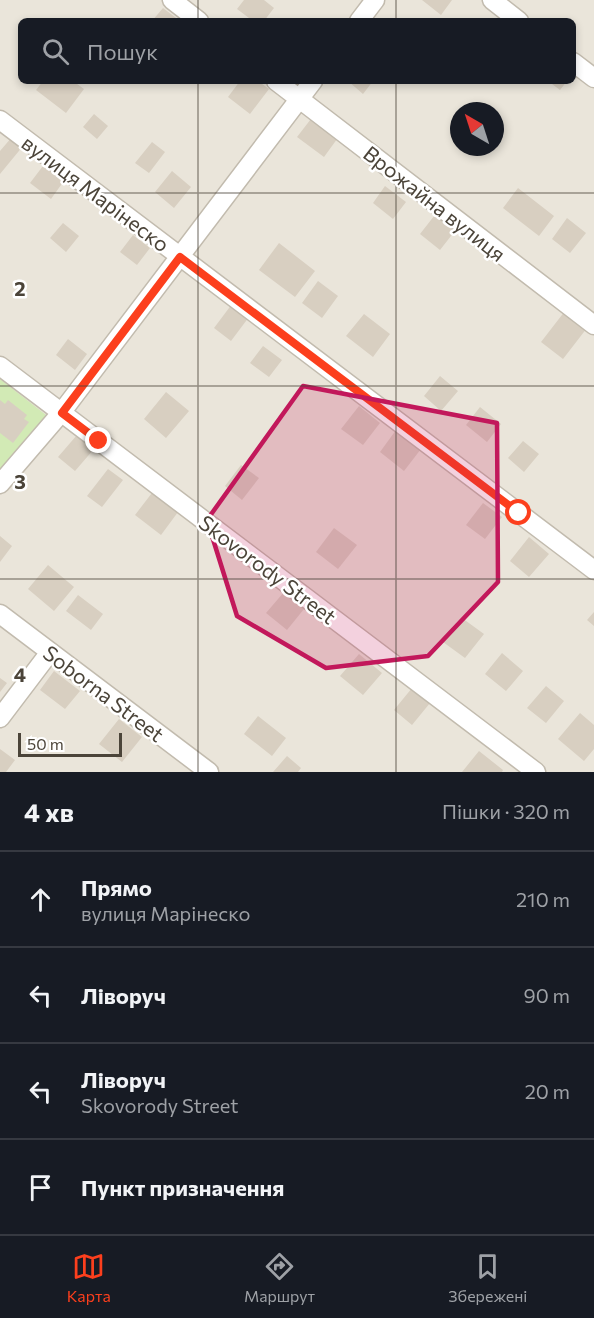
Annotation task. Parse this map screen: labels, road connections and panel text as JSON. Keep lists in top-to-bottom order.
{
  "streets": {
    "street": [
      "вулиця Марінеско",
      "Врожайна вулиця",
      "Skovorody Street",
      "Soborna Street"
    ]
  },
  "scale_bar": "50 m",
  "north": "top left",
  "page": {
    "search": "Пошук",
    "scale": "50 m",
    "heading": ["4 хв", "Пішки · 320 m"],
    "list": [
      ["Прямо", "вулиця Марінеско", "210 m"],
      ["Ліворуч", "90 m"],
      ["Ліворуч", "Skovorody Street", "20 m"],
      "Пункт призначення"
    ],
    "nav": ["Карта", "Маршрут", "Збережені"]
  },
  "grid": {
    "rows": ["2", "3", "4"]
  }
}
